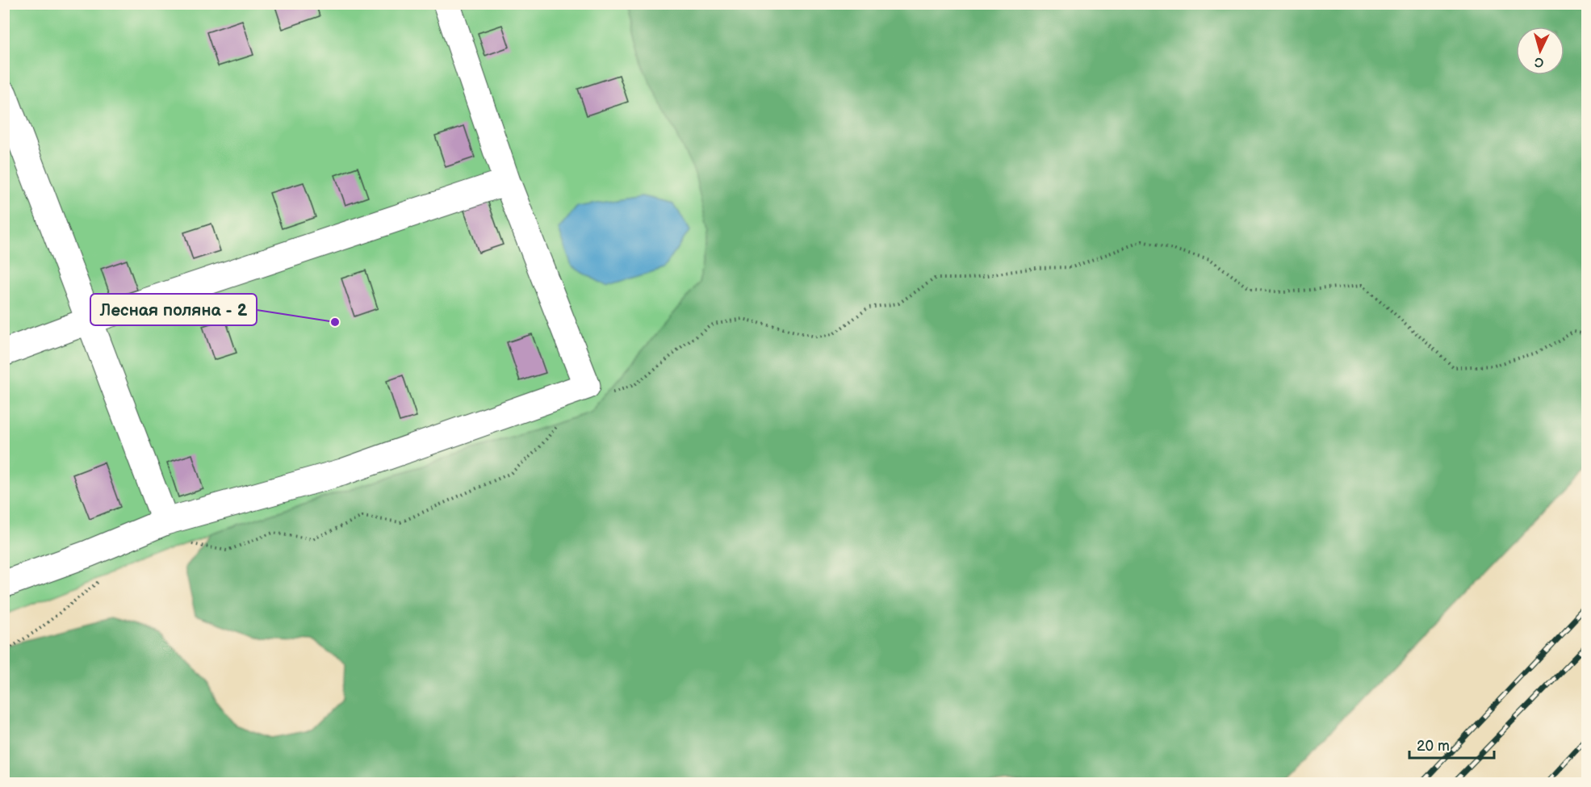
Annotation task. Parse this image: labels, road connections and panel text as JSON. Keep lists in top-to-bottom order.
{
  "places": ["Лесная поляна - 2"],
  "scale_bar": "20 m",
  "north": "bottom"
}
